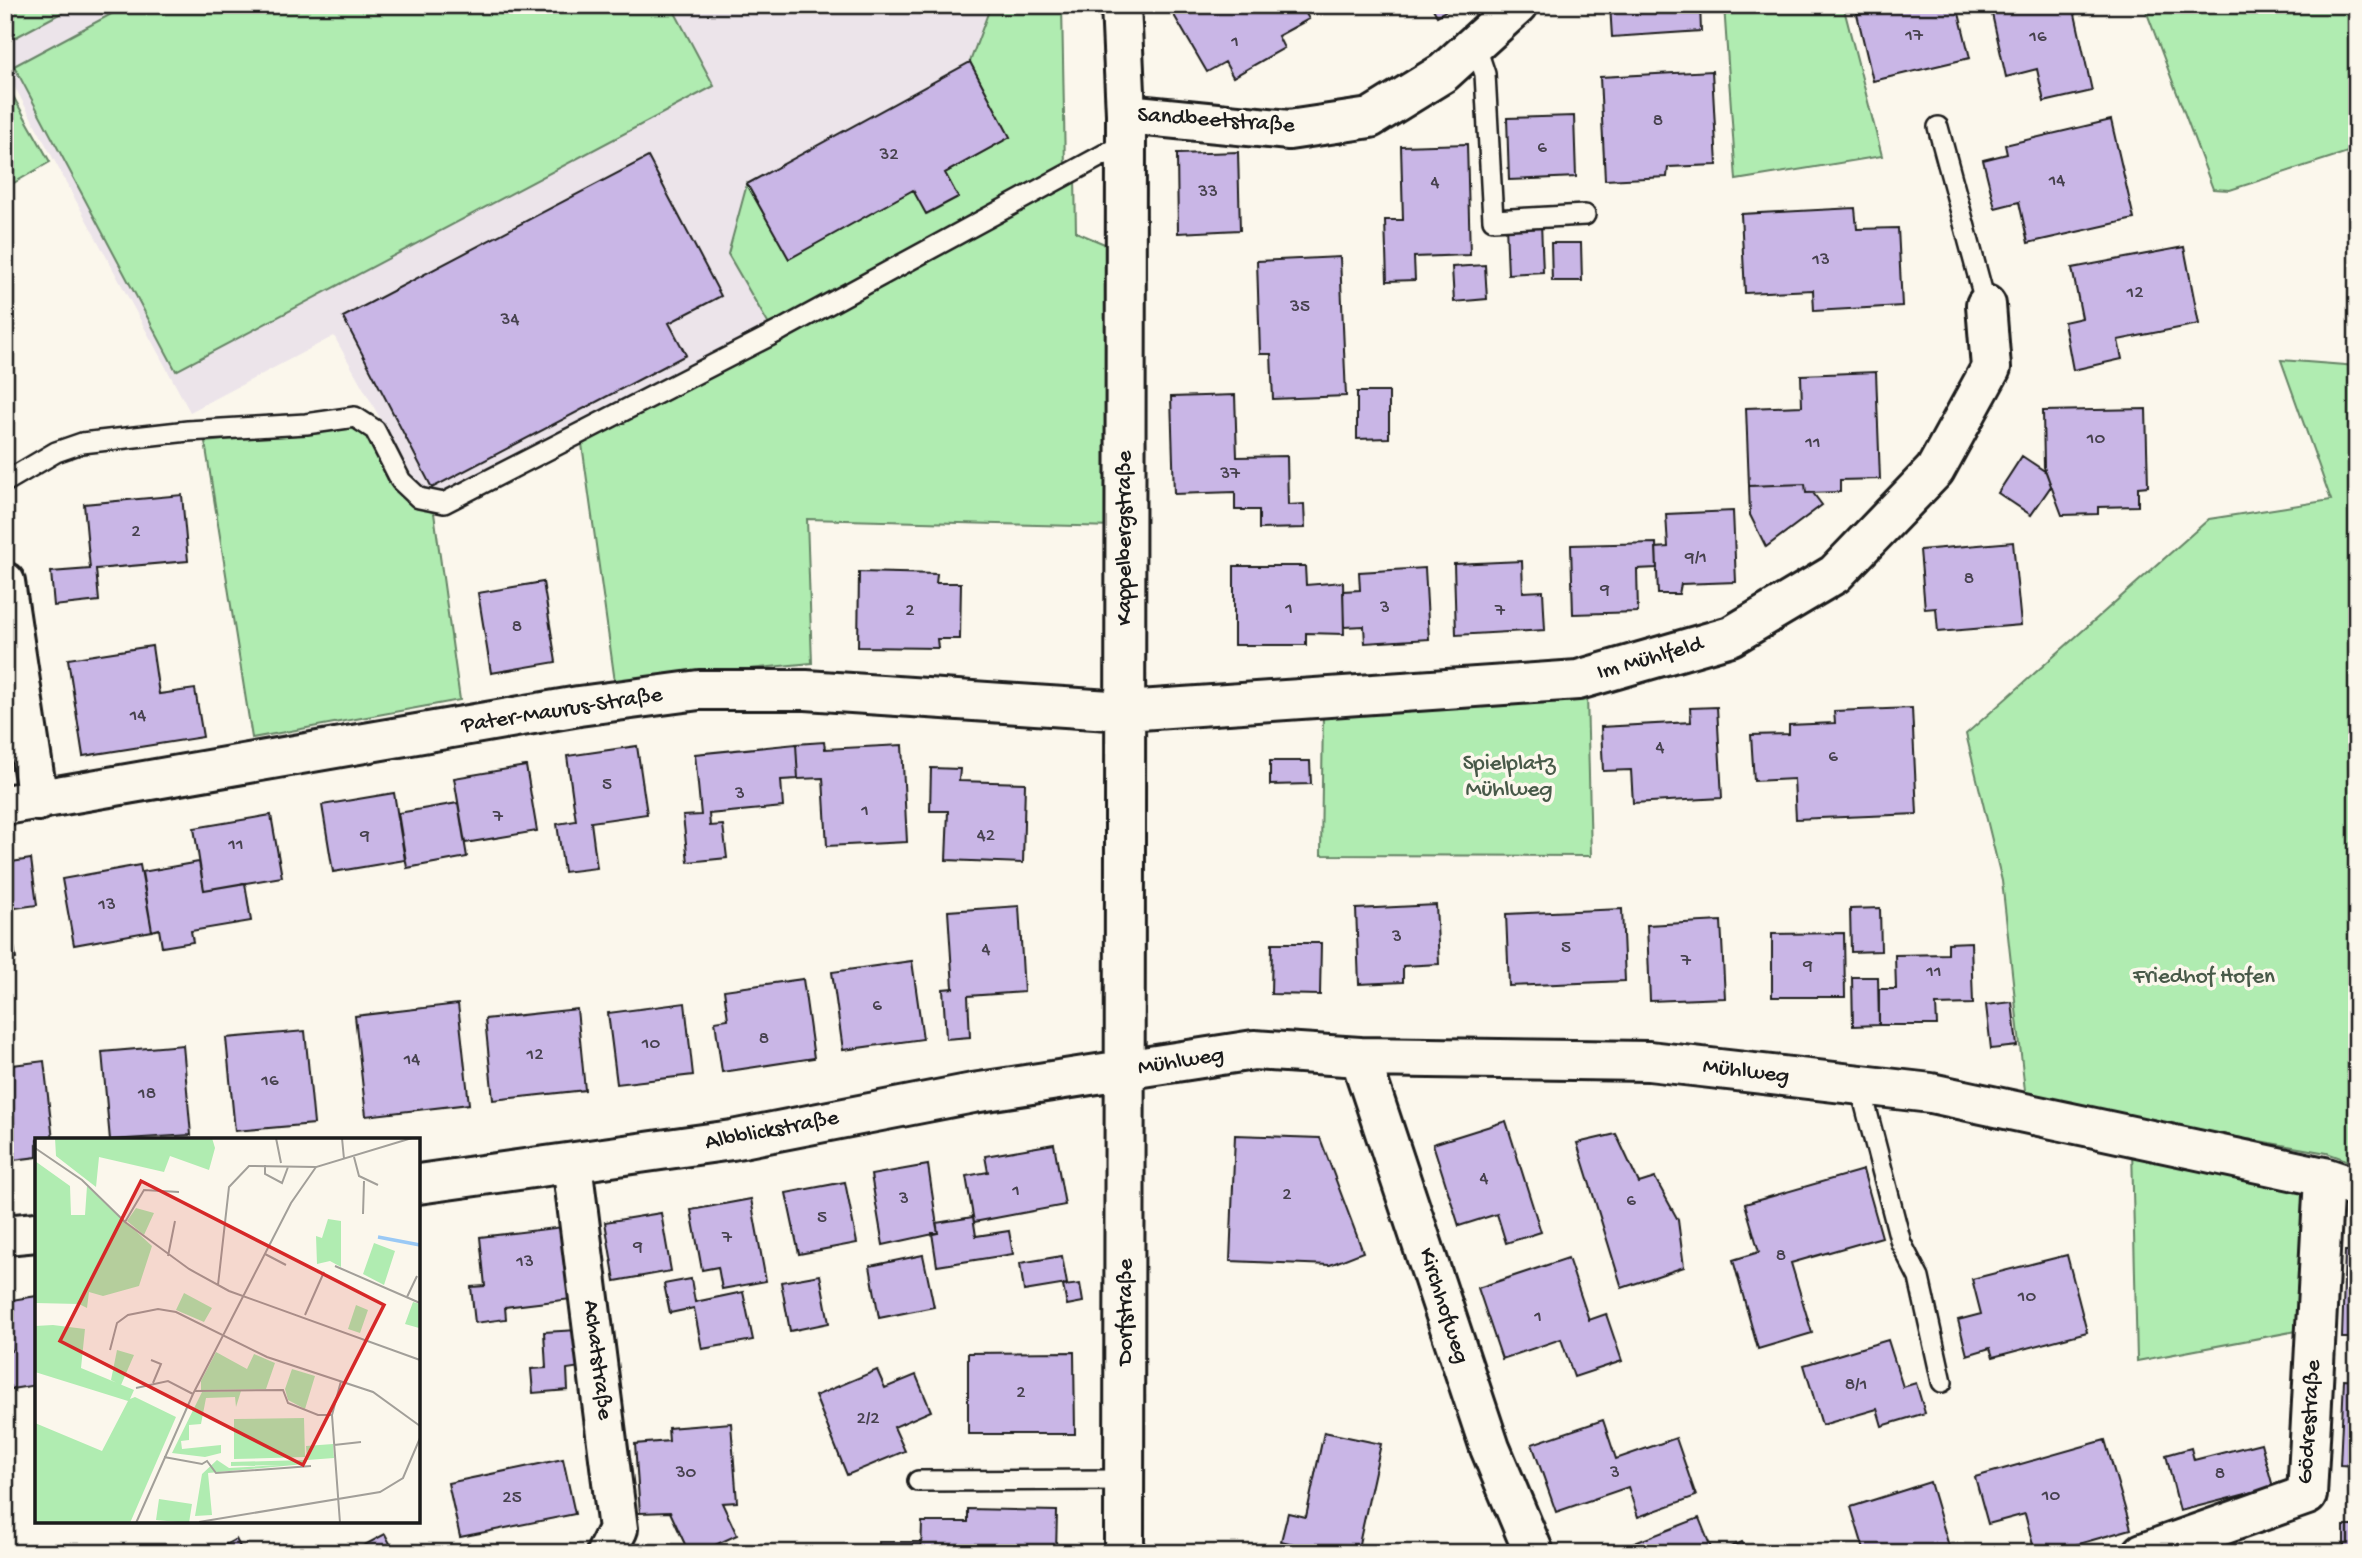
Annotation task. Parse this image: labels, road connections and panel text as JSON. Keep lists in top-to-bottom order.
{
  "streets": {
    "street": [
      "Sandbeetstraße",
      "Kappelbergstraße",
      "Im Mühlfeld",
      "Pater-Maurus-Straße",
      "Mühlweg",
      "Albblickstraße",
      "Kirchhofweg",
      "Dorfstraße",
      "Achatstraße",
      "Gödrestraße"
    ]
  },
  "crossings": [
    ["Sandbeetstraße", "Kappelbergstraße"],
    ["Kappelbergstraße", "Im Mühlfeld"],
    ["Kappelbergstraße", "Pater-Maurus-Straße"],
    ["Kappelbergstraße", "Mühlweg"],
    ["Kappelbergstraße", "Albblickstraße"],
    ["Kappelbergstraße", "Dorfstraße"],
    ["Im Mühlfeld", "Pater-Maurus-Straße"],
    ["Mühlweg", "Albblickstraße"],
    ["Mühlweg", "Kirchhofweg"],
    ["Mühlweg", "Dorfstraße"],
    ["Mühlweg", "Gödrestraße"],
    ["Albblickstraße", "Dorfstraße"],
    ["Albblickstraße", "Achatstraße"]
  ],
  "parks": ["Spielplatz Mühlweg", "Friedhof Hofen"],
  "house_numbers": [
    "17",
    "16",
    "1",
    "8",
    "6",
    "32",
    "14",
    "4",
    "33",
    "13",
    "12",
    "35",
    "34",
    "10",
    "11",
    "37",
    "2",
    "9/1",
    "8",
    "9",
    "3",
    "1",
    "2",
    "7",
    "8",
    "14",
    "4",
    "6",
    "5",
    "3",
    "1",
    "7",
    "9",
    "42",
    "11",
    "13",
    "3",
    "5",
    "4",
    "7",
    "9",
    "11",
    "6",
    "8",
    "10",
    "12",
    "14",
    "16",
    "18",
    "4",
    "1",
    "2",
    "3",
    "6",
    "5",
    "7",
    "9",
    "8",
    "13",
    "10",
    "1",
    "8/1",
    "2",
    "2/2",
    "30",
    "3",
    "8",
    "10",
    "25"
  ]
}
